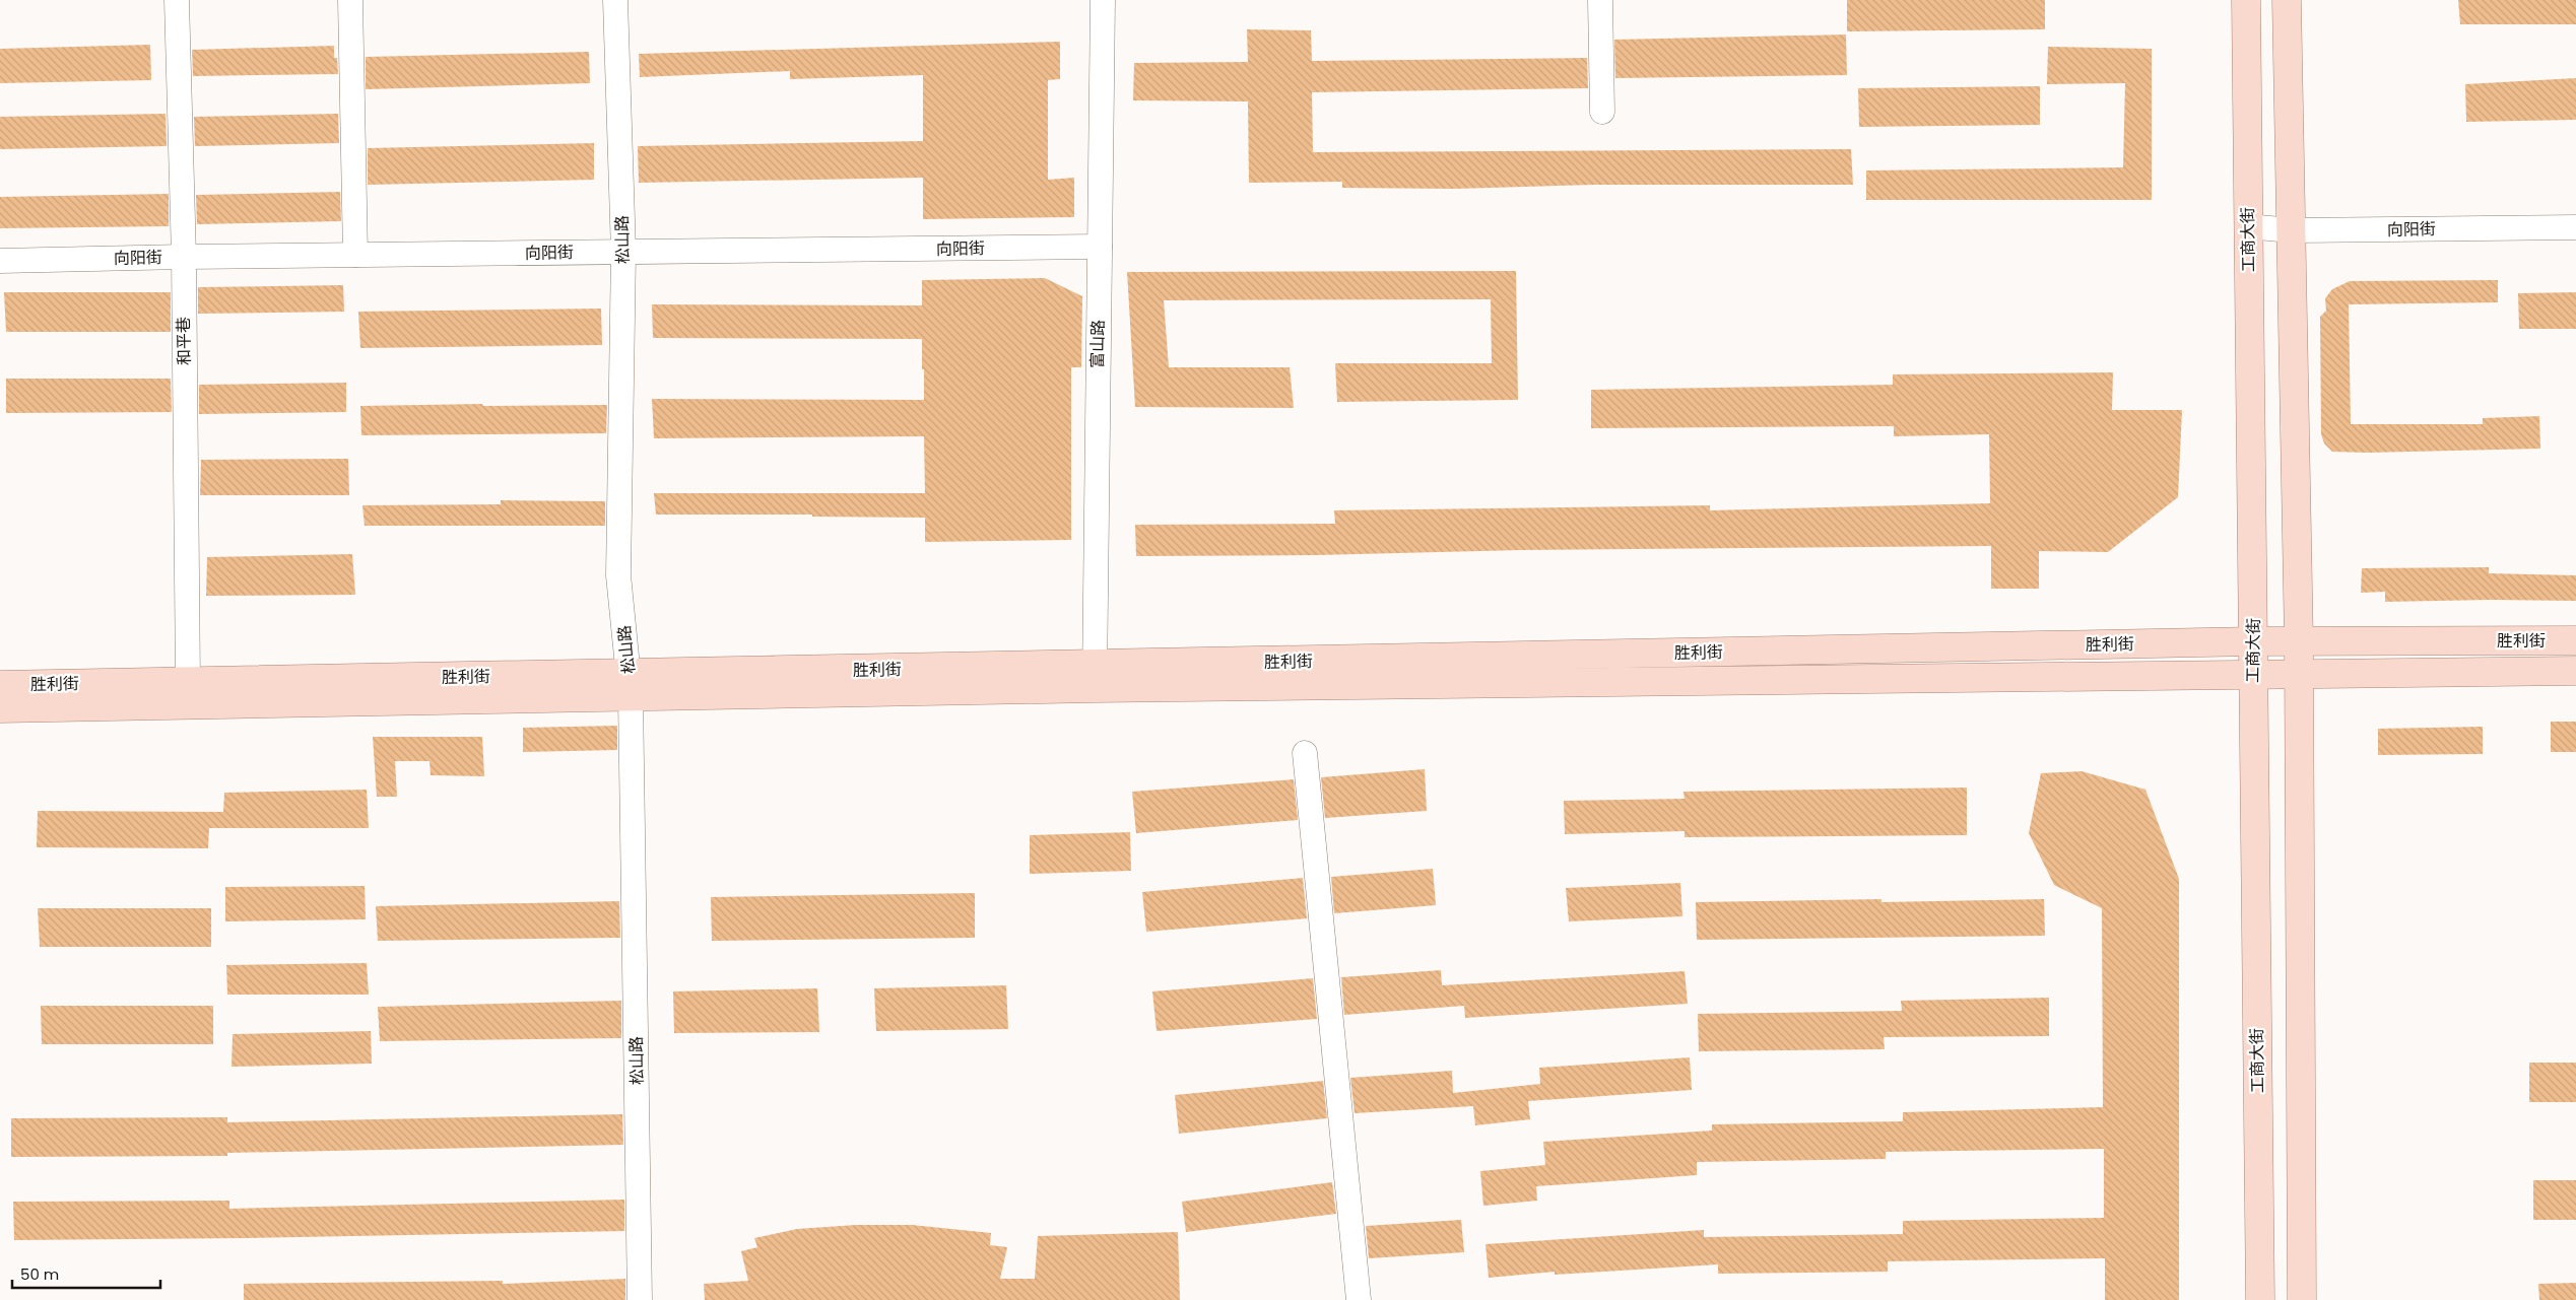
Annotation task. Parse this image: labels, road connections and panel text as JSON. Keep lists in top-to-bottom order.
{
  "streets": {
    "main road": ["工商大街", "胜利街"],
    "street": [
      "向阳街",
      "松山路",
      "和平巷",
      "富山路"
    ]
  },
  "crossings": [
    ["向阳街", "松山路"],
    ["向阳街", "工商大街"],
    ["向阳街", "和平巷"],
    ["向阳街", "富山路"],
    ["松山路", "胜利街"],
    ["工商大街", "胜利街"],
    ["和平巷", "胜利街"],
    ["富山路", "胜利街"]
  ],
  "scale_bar": "50 m"
}
